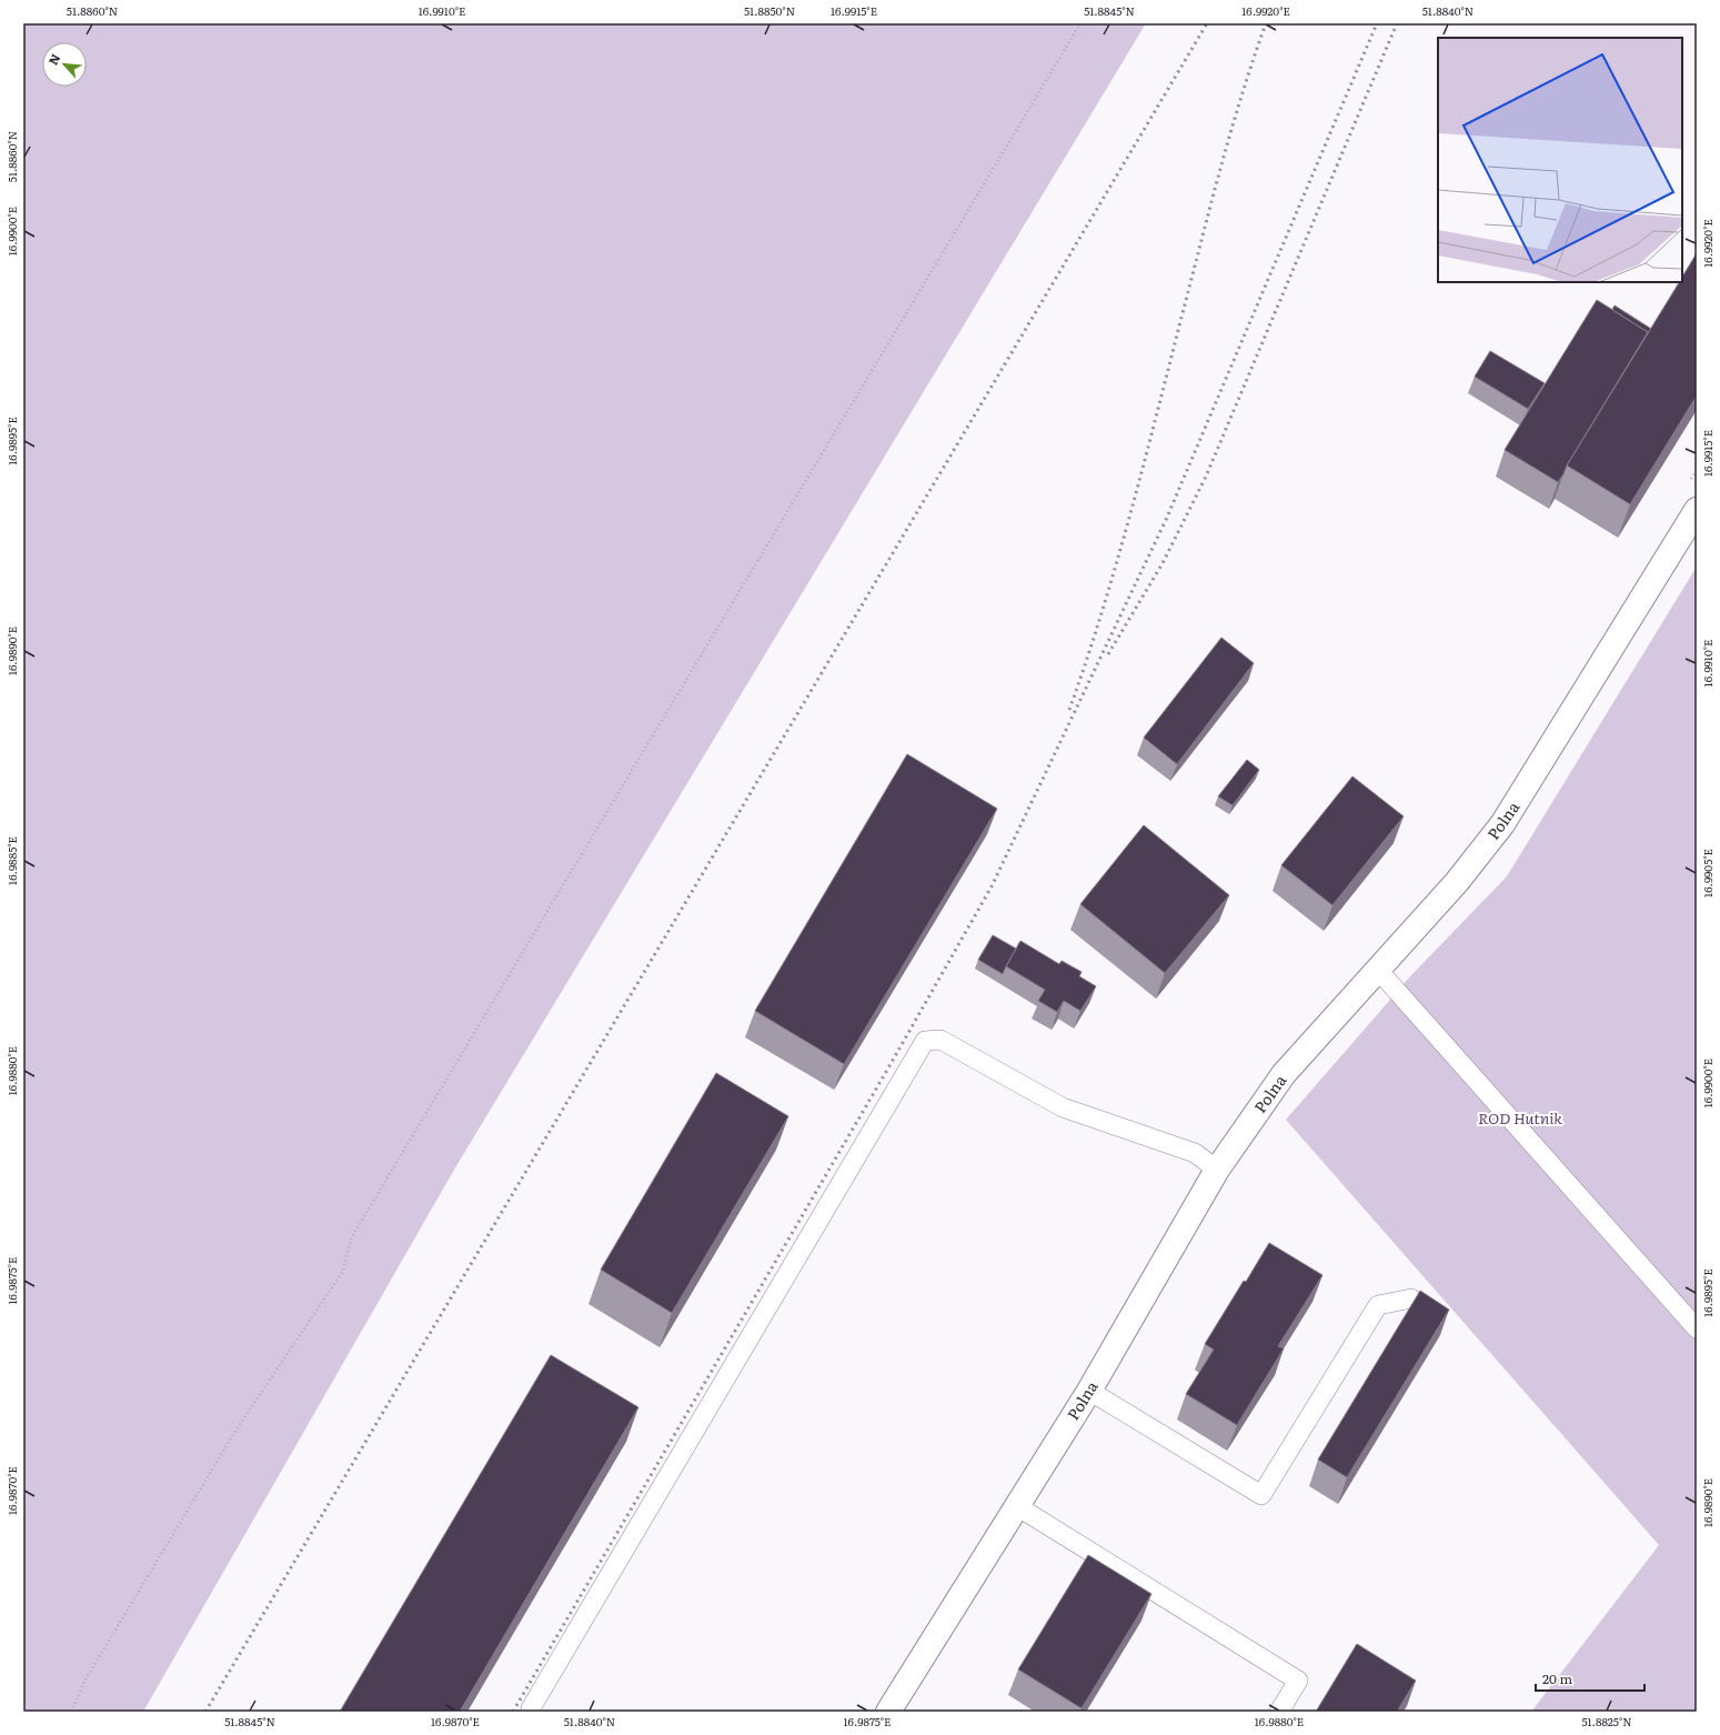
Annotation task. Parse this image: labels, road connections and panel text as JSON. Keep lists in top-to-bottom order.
{
  "streets": {
    "street": ["Polna"]
  },
  "parks": ["ROD Hutnik"],
  "scale_bar": "20 m",
  "north": "top left",
  "coordinates": [
    "51.8860°N",
    "16.9910°E",
    "51.8850°N",
    "16.9915°E",
    "51.8845°N",
    "16.9920°E",
    "51.8840°N",
    "16.9900°E",
    "16.9895°E",
    "16.9890°E",
    "16.9885°E",
    "16.9905°E",
    "16.9880°E",
    "16.9875°E",
    "16.9870°E",
    "51.8825°N"
  ]
}
